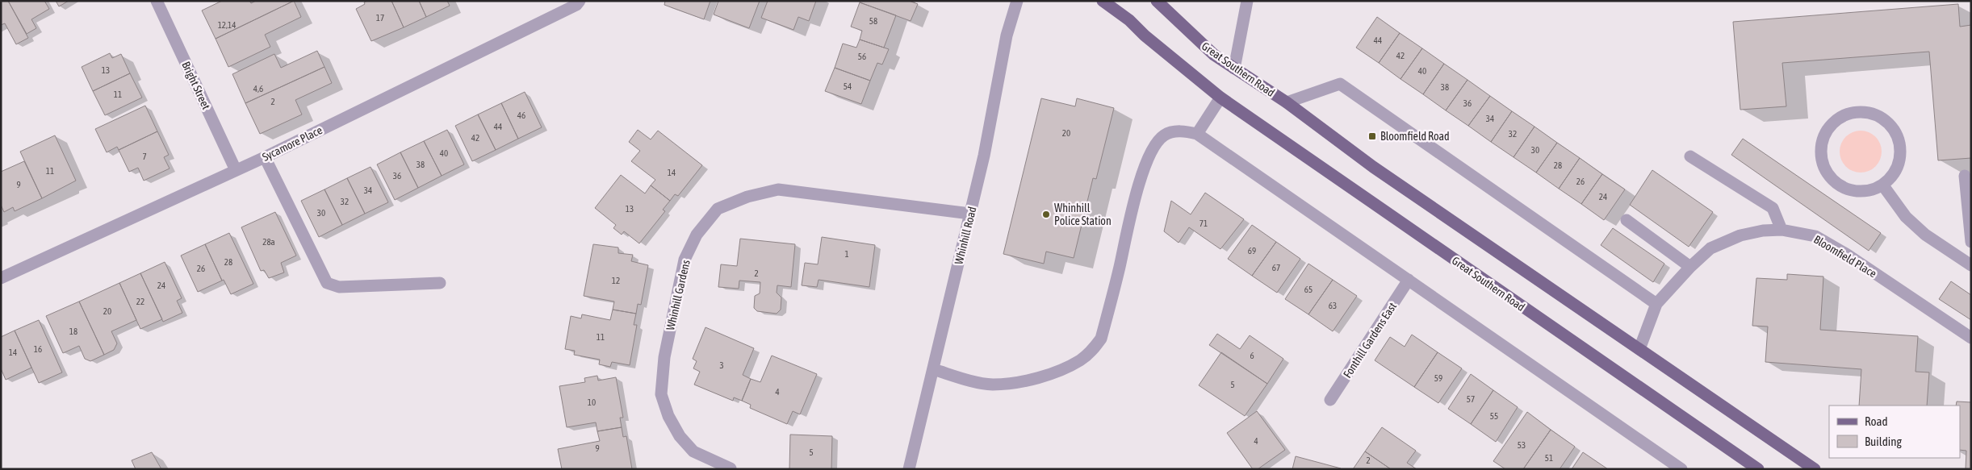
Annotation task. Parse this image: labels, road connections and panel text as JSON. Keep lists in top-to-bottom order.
{
  "streets": {
    "main road": ["Great Southern Road"],
    "street": [
      "Bright Street",
      "Sycamore Place",
      "Whinhill Road",
      "Bloomfield Place",
      "Whinhill Gardens",
      "Fonthill Gardens East"
    ]
  },
  "crossings": [
    ["Great Southern Road", "Bloomfield Place"],
    ["Bright Street", "Sycamore Place"],
    ["Whinhill Road", "Whinhill Gardens"]
  ],
  "places": {
    "transit": ["Bloomfield Road"],
    "other": ["Whinhill Police Station"]
  },
  "house_numbers": [
    "17",
    "58",
    "12,14",
    "44",
    "42",
    "56",
    "13",
    "40",
    "54",
    "38",
    "4,6",
    "11",
    "2",
    "36",
    "46",
    "34",
    "44",
    "20",
    "32",
    "42",
    "30",
    "40",
    "7",
    "38",
    "28",
    "11",
    "14",
    "36",
    "26",
    "9",
    "34",
    "24",
    "32",
    "13",
    "30",
    "71",
    "28a",
    "69",
    "1",
    "28",
    "67",
    "26",
    "2",
    "12",
    "24",
    "65",
    "22",
    "63",
    "20",
    "18",
    "11",
    "16",
    "14",
    "6",
    "3",
    "59",
    "5",
    "4",
    "57",
    "10",
    "55",
    "4",
    "53",
    "9",
    "5",
    "51",
    "2"
  ],
  "legend": ["Road", "Building"]
}
